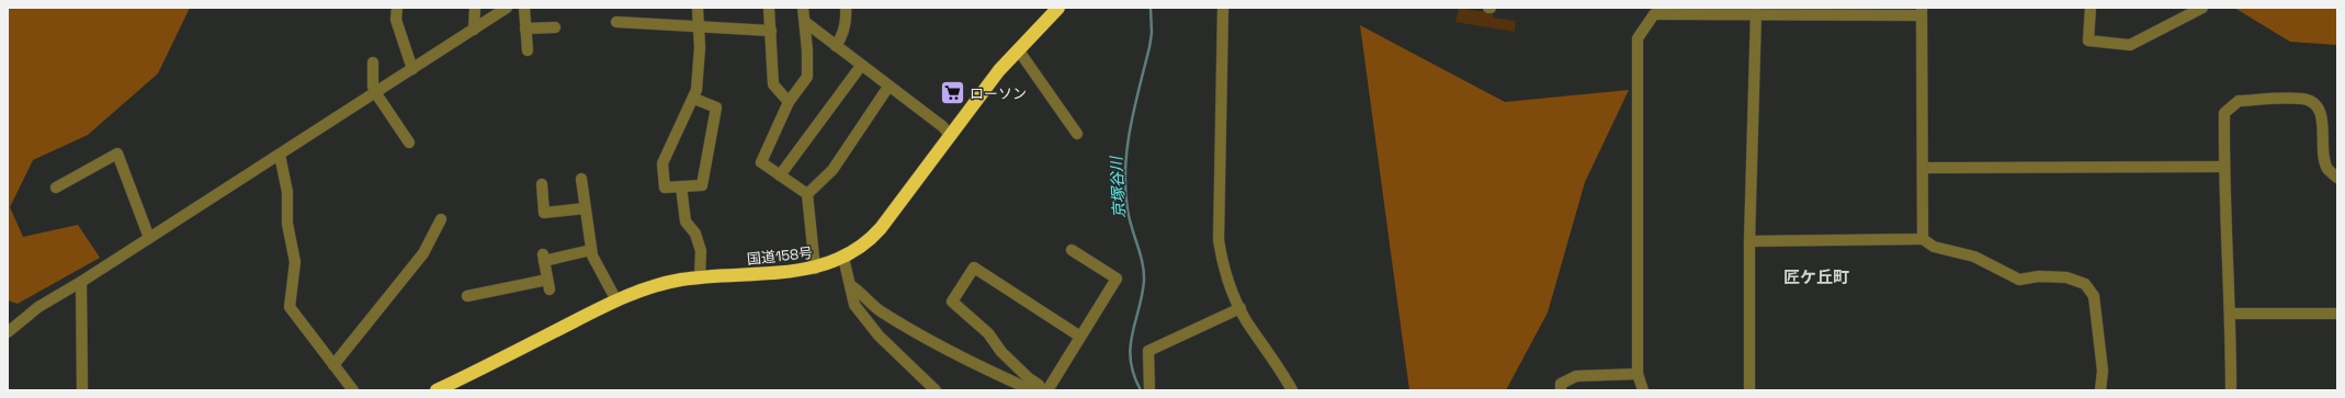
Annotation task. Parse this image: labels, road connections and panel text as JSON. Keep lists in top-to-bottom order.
{
  "streets": {
    "highway": ["国道158号"]
  },
  "districts": ["匠ケ丘町"],
  "water": ["京塚谷川"],
  "places": {
    "supermarket": ["ローソン"]
  }
}
